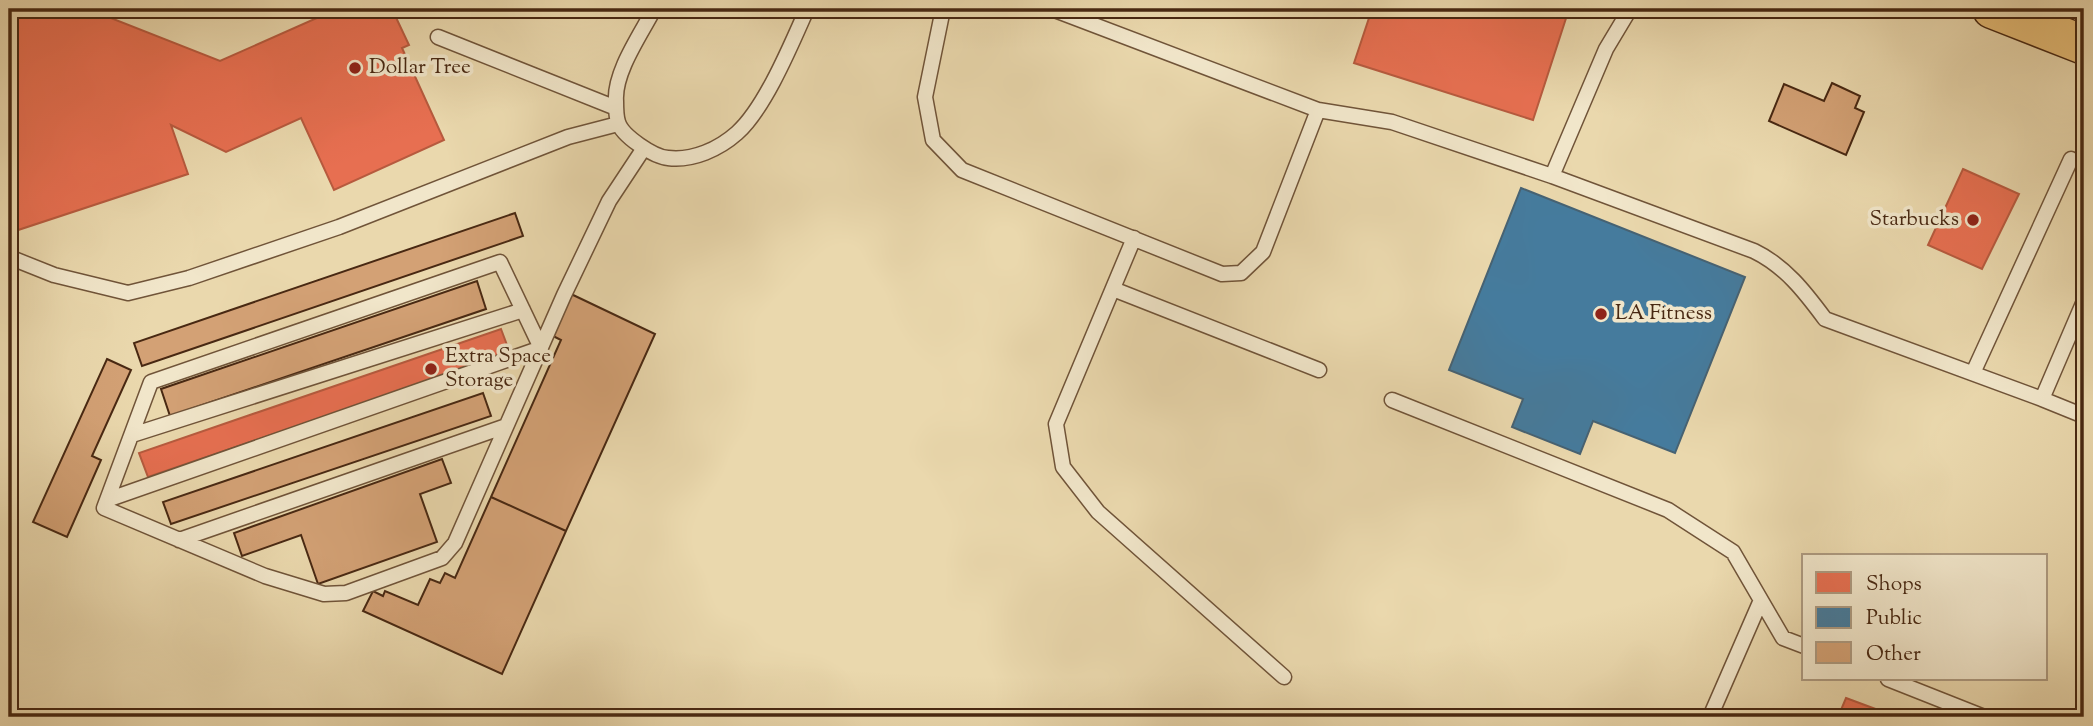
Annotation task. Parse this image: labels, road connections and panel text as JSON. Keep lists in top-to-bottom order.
{
  "places": [
    "Dollar Tree",
    "Starbucks",
    "LA Fitness",
    "Extra Space Storage"
  ],
  "legend": ["Shops", "Public", "Other"]
}
